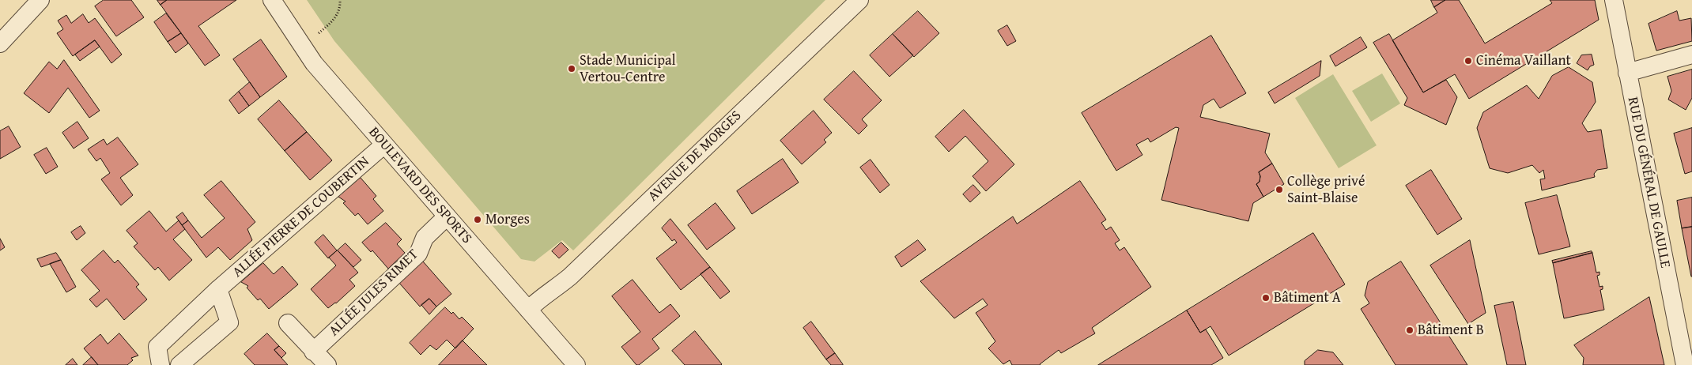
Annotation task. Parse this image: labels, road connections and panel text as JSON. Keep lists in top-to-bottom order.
{
  "streets": {
    "street": [
      "AVENUE DE MORGES",
      "RUE DU GÉNÉRAL DE GAULLE",
      "BOULEVARD DES SPORTS",
      "ALLÉE PIERRE DE COUBERTIN",
      "ALLÉE JULES RIMET"
    ]
  },
  "crossings": [
    ["AVENUE DE MORGES", "BOULEVARD DES SPORTS"],
    ["BOULEVARD DES SPORTS", "ALLÉE PIERRE DE COUBERTIN"],
    ["BOULEVARD DES SPORTS", "ALLÉE JULES RIMET"]
  ],
  "places": [
    "Cinéma Vaillant",
    "Stade Municipal Vertou-Centre",
    "Collège privé Saint-Blaise",
    "Morges",
    "Bâtiment A",
    "Bâtiment B"
  ]
}
